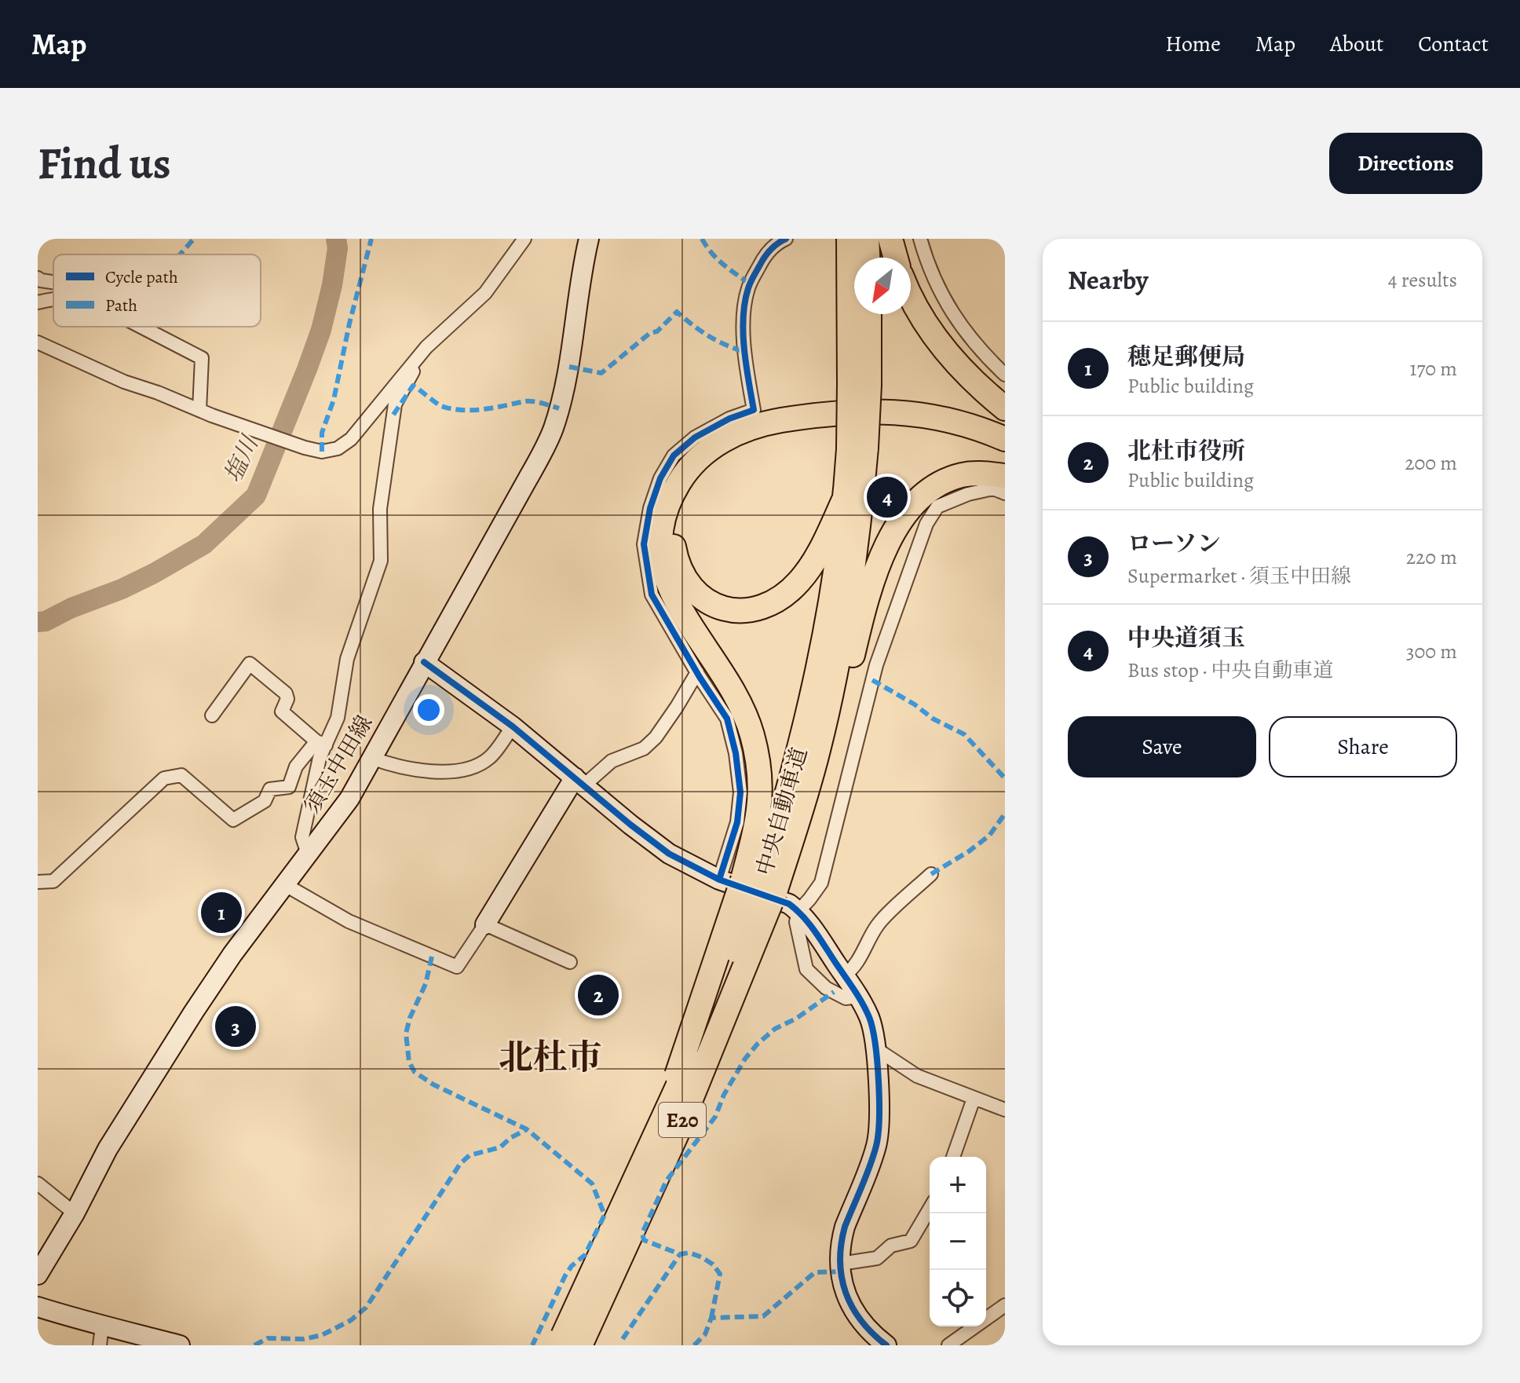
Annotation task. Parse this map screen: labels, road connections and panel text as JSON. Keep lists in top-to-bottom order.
{
  "streets": {
    "highway": ["中央自動車道", "E20"],
    "street": ["須玉中田線"]
  },
  "districts": ["北杜市"],
  "water": ["塩川"],
  "legend": ["Cycle path", "Path"],
  "north": "bottom left",
  "page": {
    "header": "Map",
    "nav": [
      "Home",
      "Map",
      "About",
      "Contact"
    ],
    "buttons": [
      "Directions",
      ["Save", "Share"]
    ],
    "title": "Find us",
    "heading": ["Nearby", "4 results"],
    "list": [
      {
        "mark": "1",
        "name": "穂足郵便局",
        "note": "Public building",
        "value": "170 m"
      },
      {
        "mark": "2",
        "name": "北杜市役所",
        "note": "Public building",
        "value": "200 m"
      },
      {
        "mark": "3",
        "name": "ローソン",
        "note": "Supermarket · 須玉中田線",
        "value": "220 m"
      },
      {
        "mark": "4",
        "name": "中央道須玉",
        "note": "Bus stop · 中央自動車道",
        "value": "300 m"
      }
    ],
    "pins": [
      "4",
      "1",
      "2",
      "3"
    ],
    "map_buttons": ["+", "−"]
  }
}
